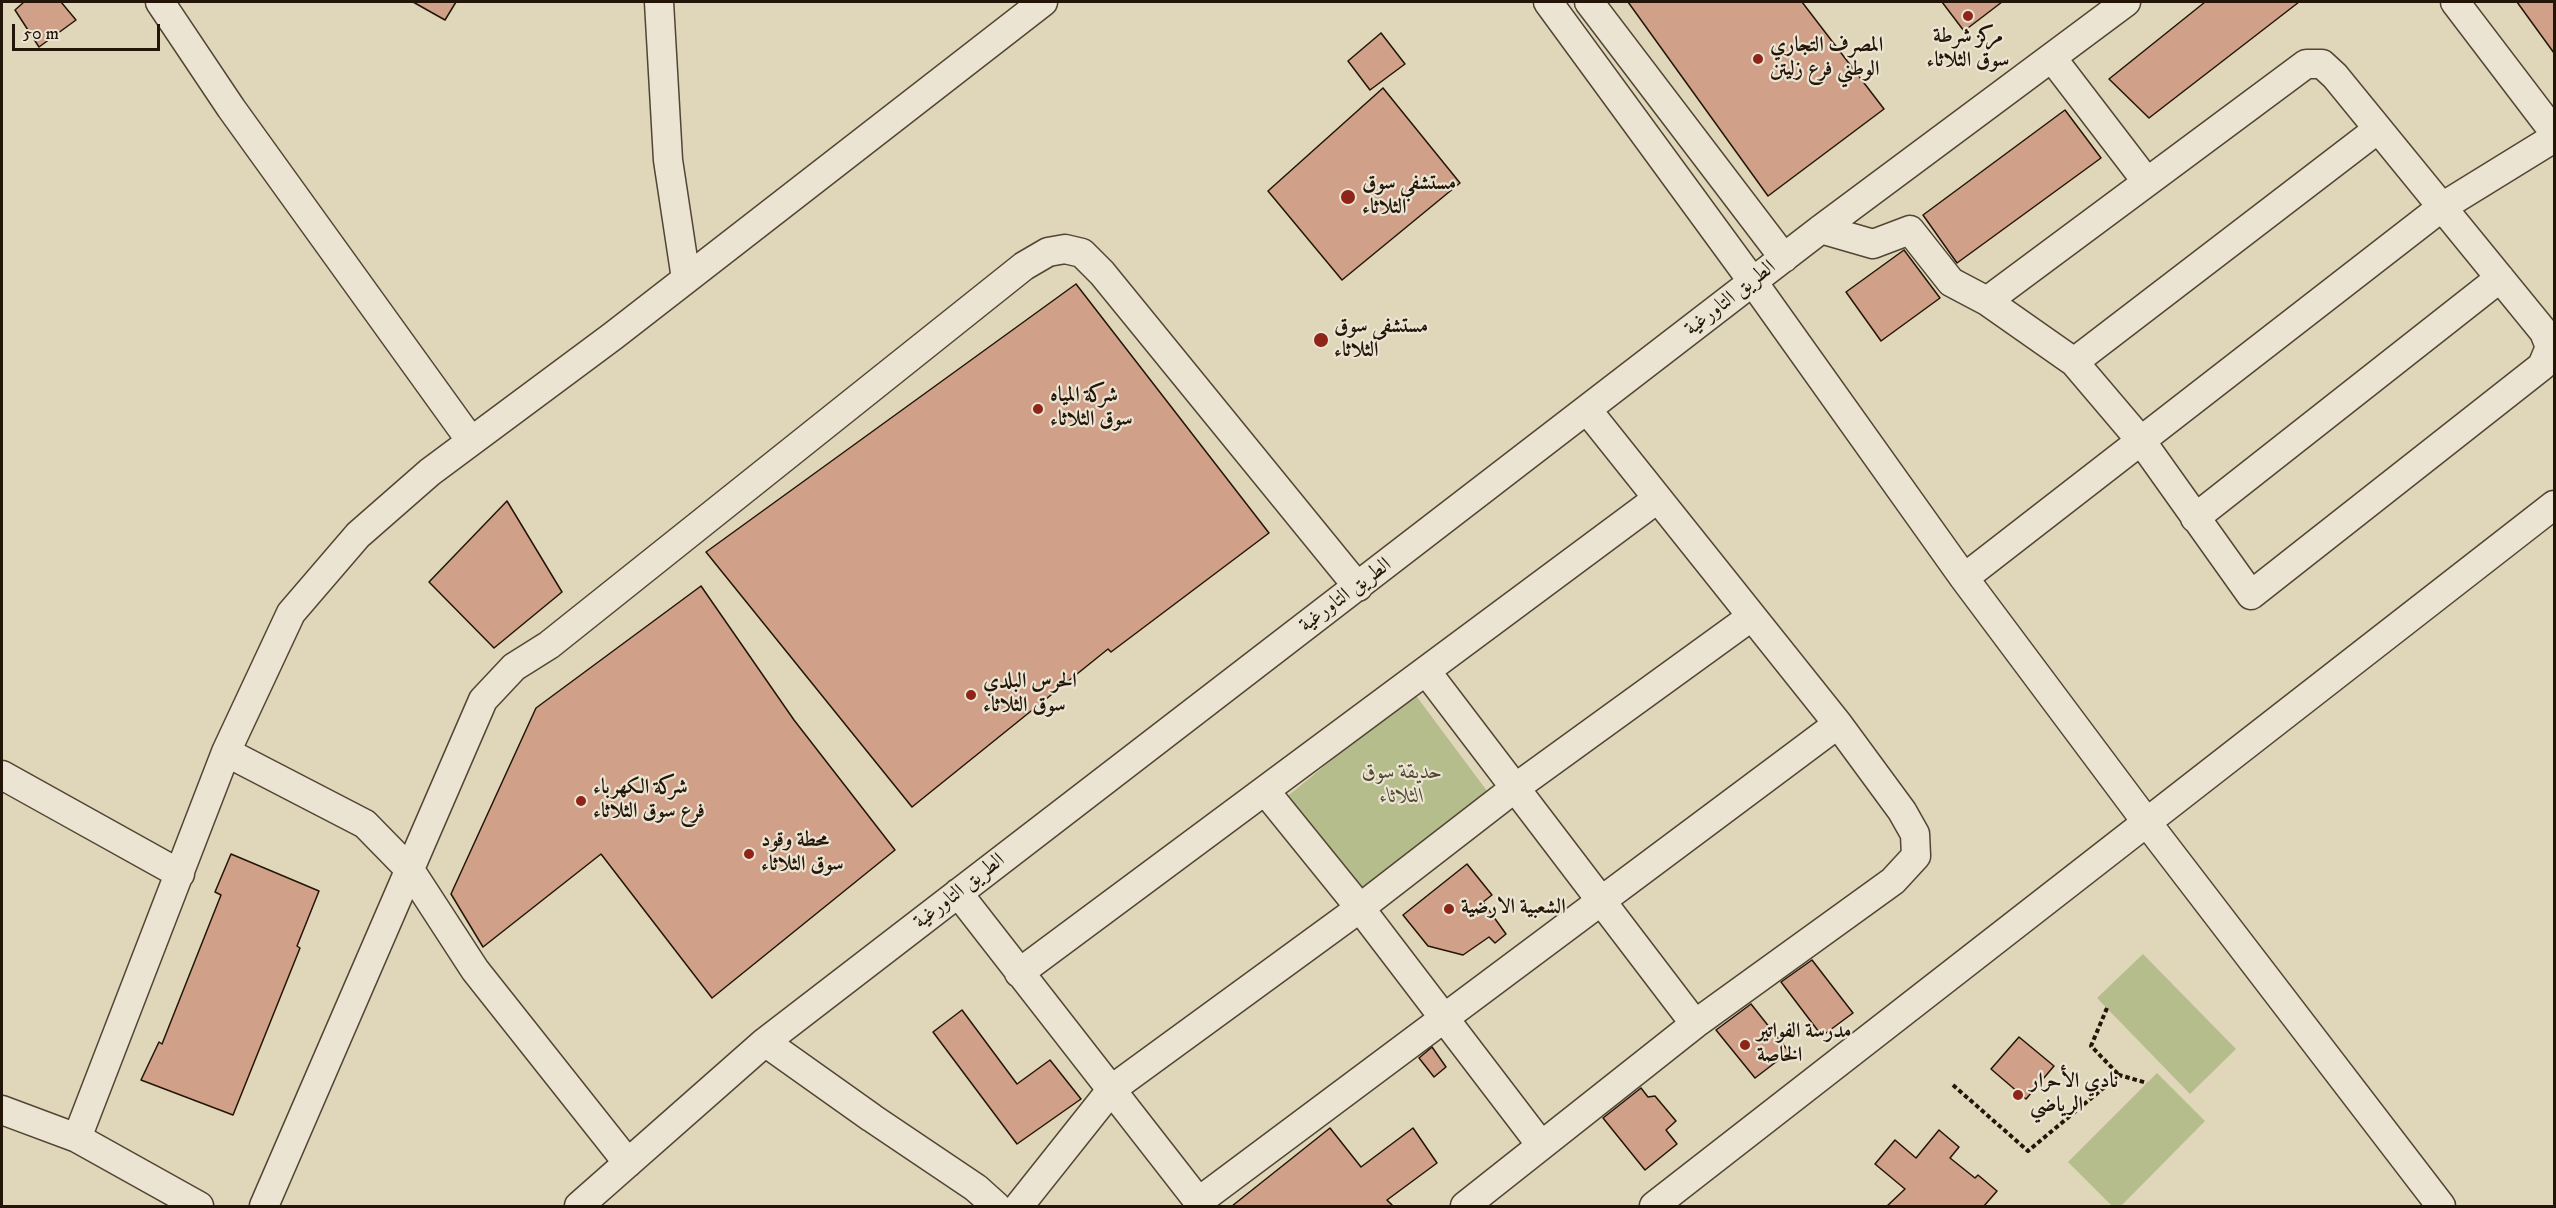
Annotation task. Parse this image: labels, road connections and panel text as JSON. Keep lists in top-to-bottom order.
{
  "streets": {
    "street": ["الطريق التاورغية"]
  },
  "parks": ["حديقة سوق الثلاثاء"],
  "places": [
    "مركز شرطة سوق الثلاثاء",
    "المصرف التجاري الوطني فرع زليتن",
    "مستشفي سوق الثلاثاء",
    "مستشفى سوق الثلاثاء",
    "شركة المياه سوق الثلاثاء",
    "الحرس البلدي سوق الثلاثاء",
    "شركة الكهرباء فرع سوق الثلاثاء",
    "محطة وقود سوق الثلاثاء",
    "الشعبية الارضية",
    "مدرسة الفواتير الخاصة",
    "نادي الأحرار الرياضي"
  ],
  "scale_bar": "50 m"
}
